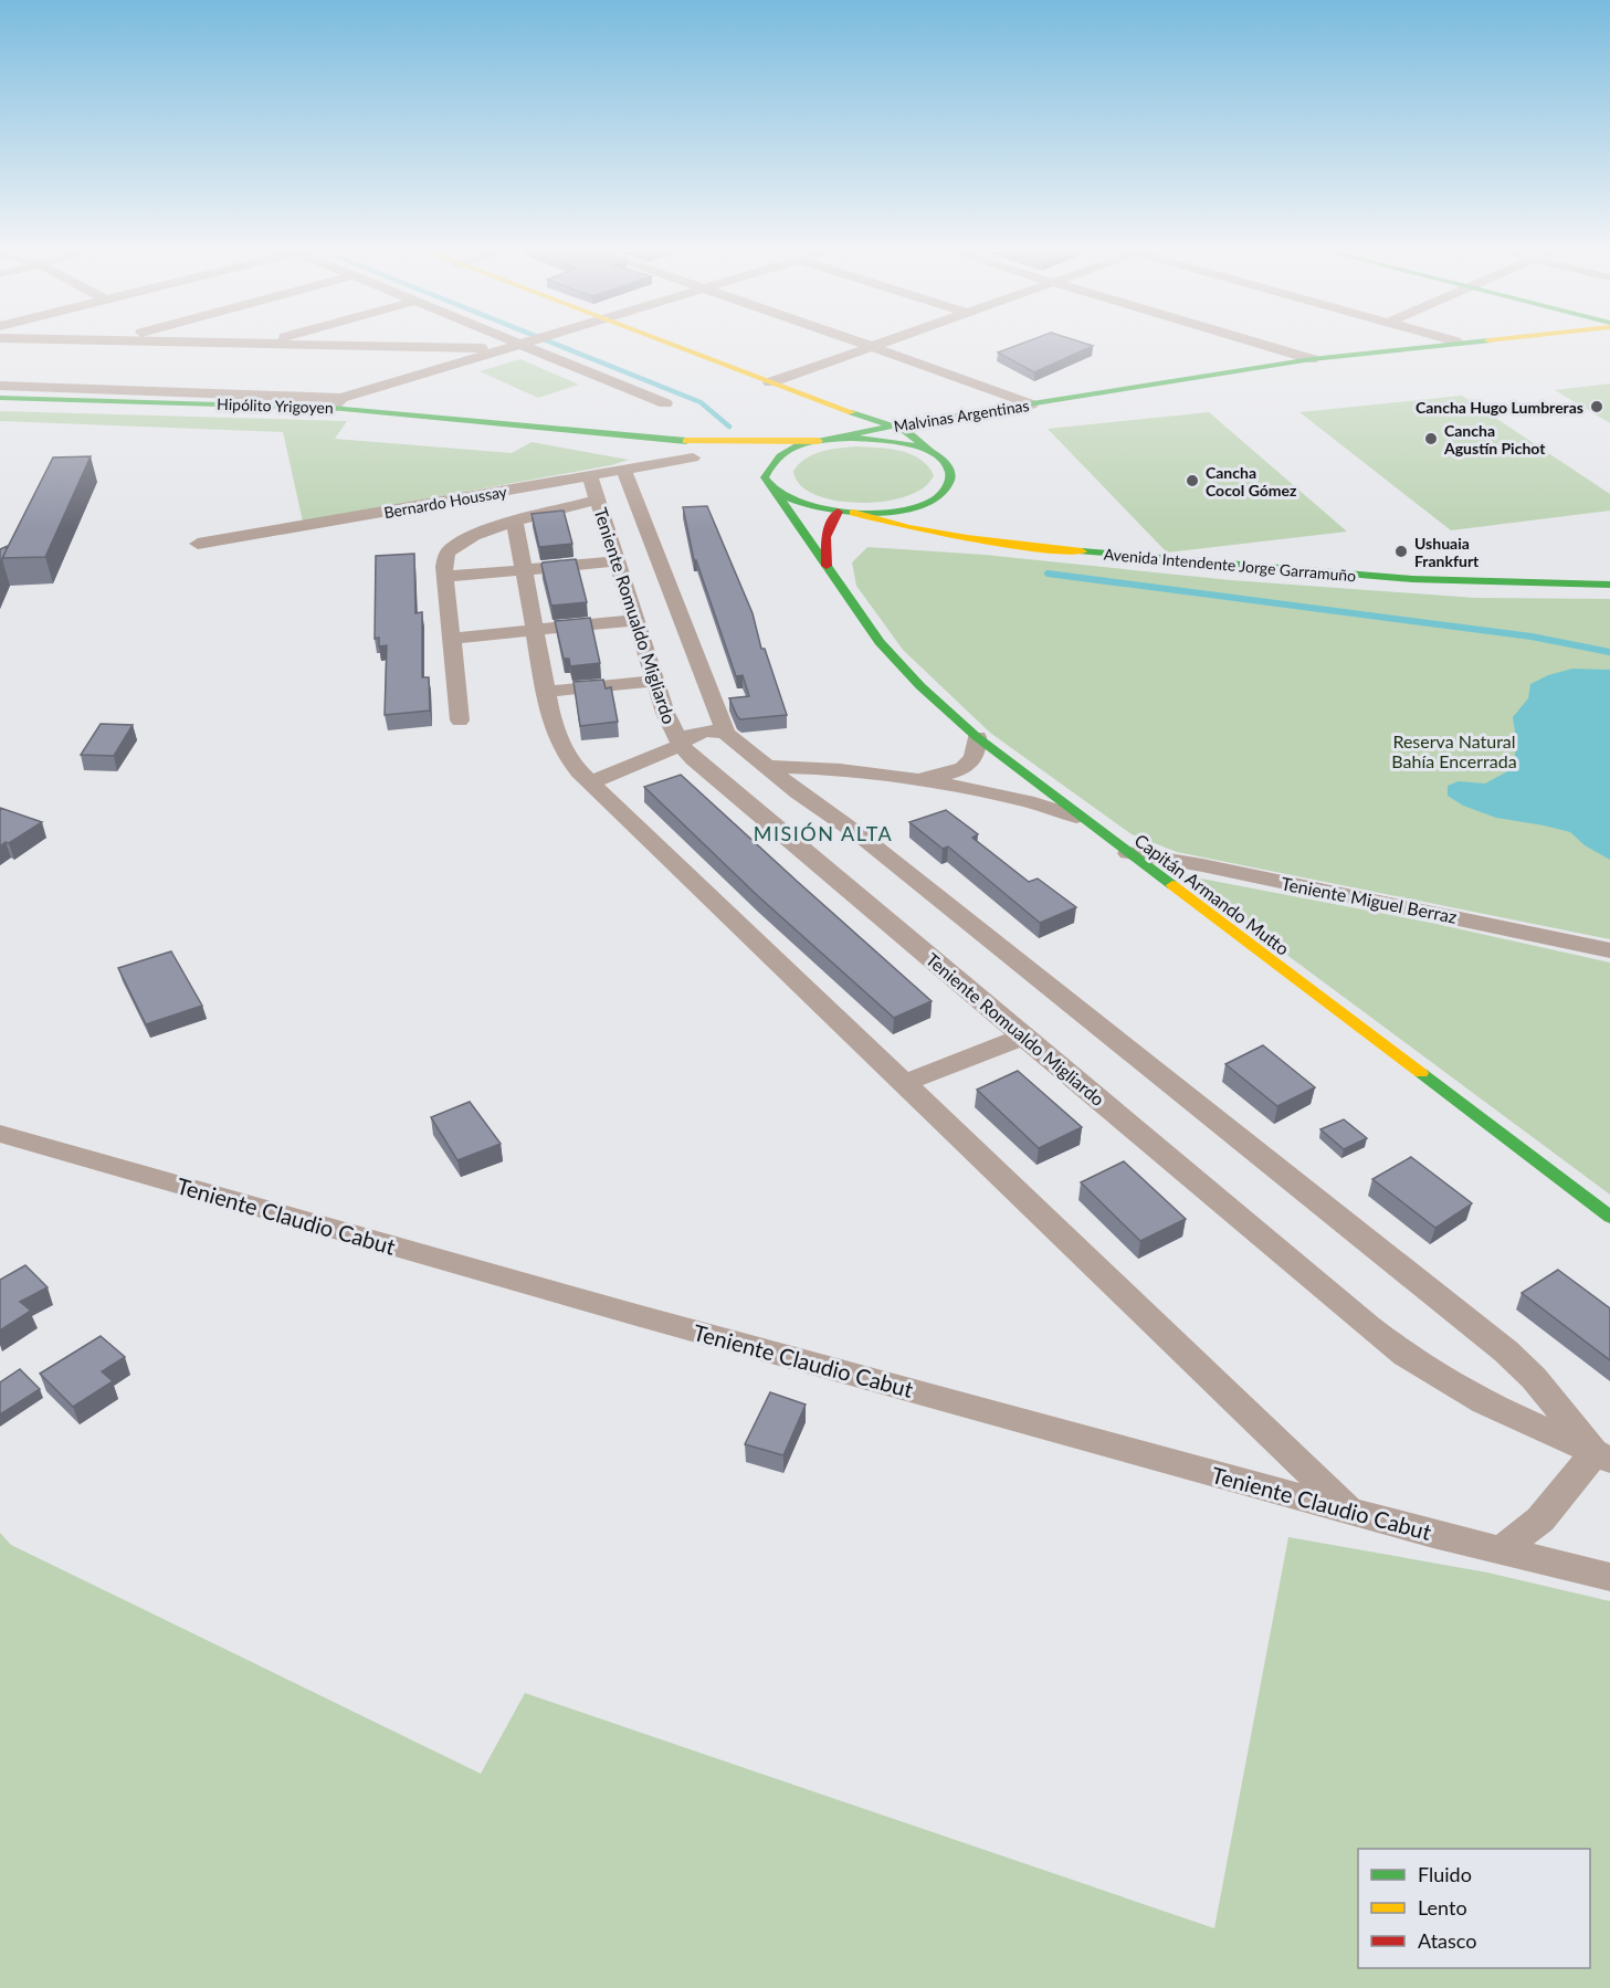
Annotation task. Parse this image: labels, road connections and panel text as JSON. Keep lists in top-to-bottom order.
{
  "streets": {
    "main road": [
      "Hipólito Yrigoyen",
      "Malvinas Argentinas",
      "Avenida Intendente Jorge Garramuño",
      "Capitán Armando Mutto"
    ],
    "street": [
      "Bernardo Houssay",
      "Teniente Romualdo Migliardo",
      "Teniente Miguel Berraz",
      "Teniente Claudio Cabut"
    ]
  },
  "crossings": [
    ["Hipólito Yrigoyen", "Malvinas Argentinas"],
    ["Bernardo Houssay", "Teniente Romualdo Migliardo"],
    ["Capitán Armando Mutto", "Teniente Miguel Berraz"]
  ],
  "districts": ["MISIÓN ALTA"],
  "parks": ["Reserva Natural Bahía Encerrada"],
  "places": [
    "Cancha Hugo Lumbreras",
    "Cancha Agustín Pichot",
    "Cancha Cocol Gómez",
    "Ushuaia Frankfurt"
  ],
  "legend": ["Fluido", "Lento", "Atasco"]
}
